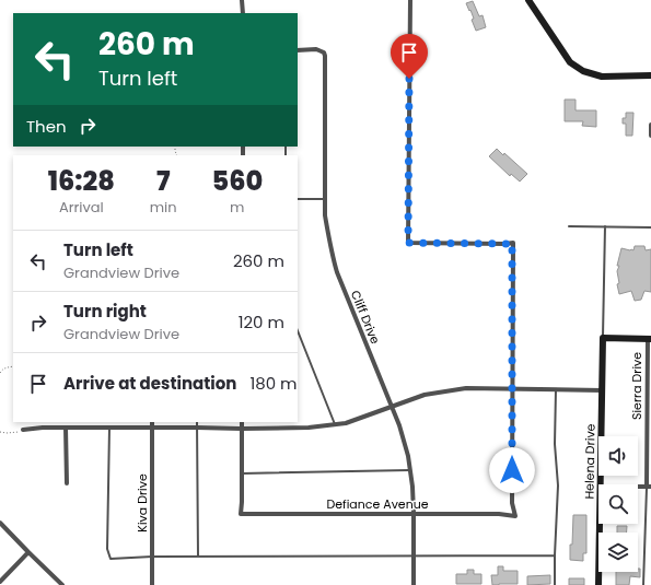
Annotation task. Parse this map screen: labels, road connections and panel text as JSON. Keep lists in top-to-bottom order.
{
  "streets": {
    "main road": ["Helena Drive"],
    "street": [
      "Cliff Drive",
      "Sierra Drive",
      "Kiva Drive",
      "Defiance Avenue"
    ]
  },
  "crossings": [
    ["Cliff Drive", "Defiance Avenue"]
  ],
  "page": {
    "turn": ["260 m", "Turn left"],
    "then": "Then",
    "eta": [
      "16:28",
      "Arrival",
      "7",
      "min",
      "560",
      "m"
    ],
    "list": [
      {
        "name": "Turn left",
        "note": "Grandview Drive",
        "value": "260 m"
      },
      {
        "name": "Turn right",
        "note": "Grandview Drive",
        "value": "120 m"
      },
      {
        "name": "Arrive at destination",
        "value": "180 m"
      }
    ]
  }
}
